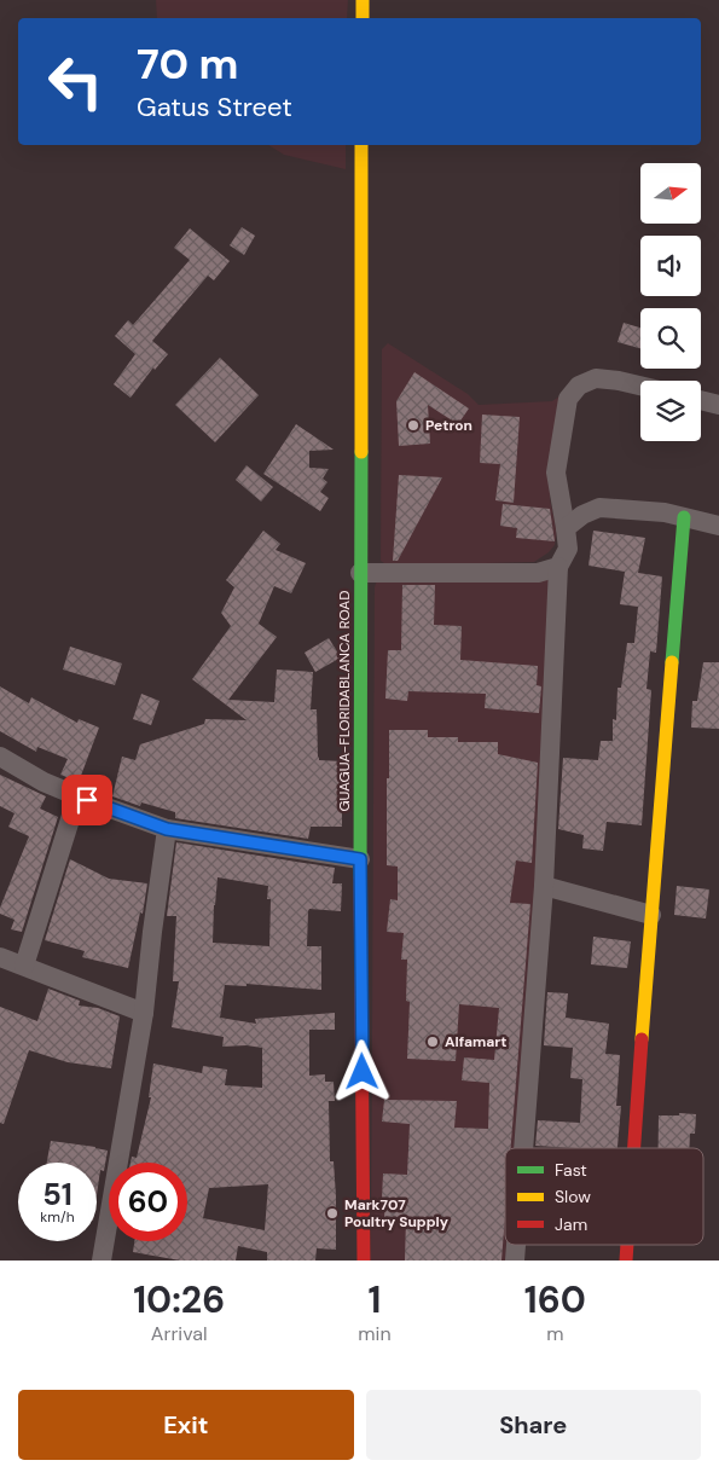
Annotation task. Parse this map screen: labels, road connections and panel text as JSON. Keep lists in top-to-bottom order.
{
  "streets": {
    "main road": ["GUAGUA-FLORIDABLANCA ROAD"]
  },
  "places": ["Petron", "Alfamart", "Mark707 Poultry Supply"],
  "legend": ["Fast", "Slow", "Jam"],
  "north": "right",
  "page": {
    "turn": ["70 m", "Gatus Street"],
    "speed": "51 km/h",
    "limit": "60",
    "eta": [
      "10:26",
      "Arrival",
      "1",
      "min",
      "160",
      "m"
    ],
    "buttons": ["Exit", "Share"]
  }
}
